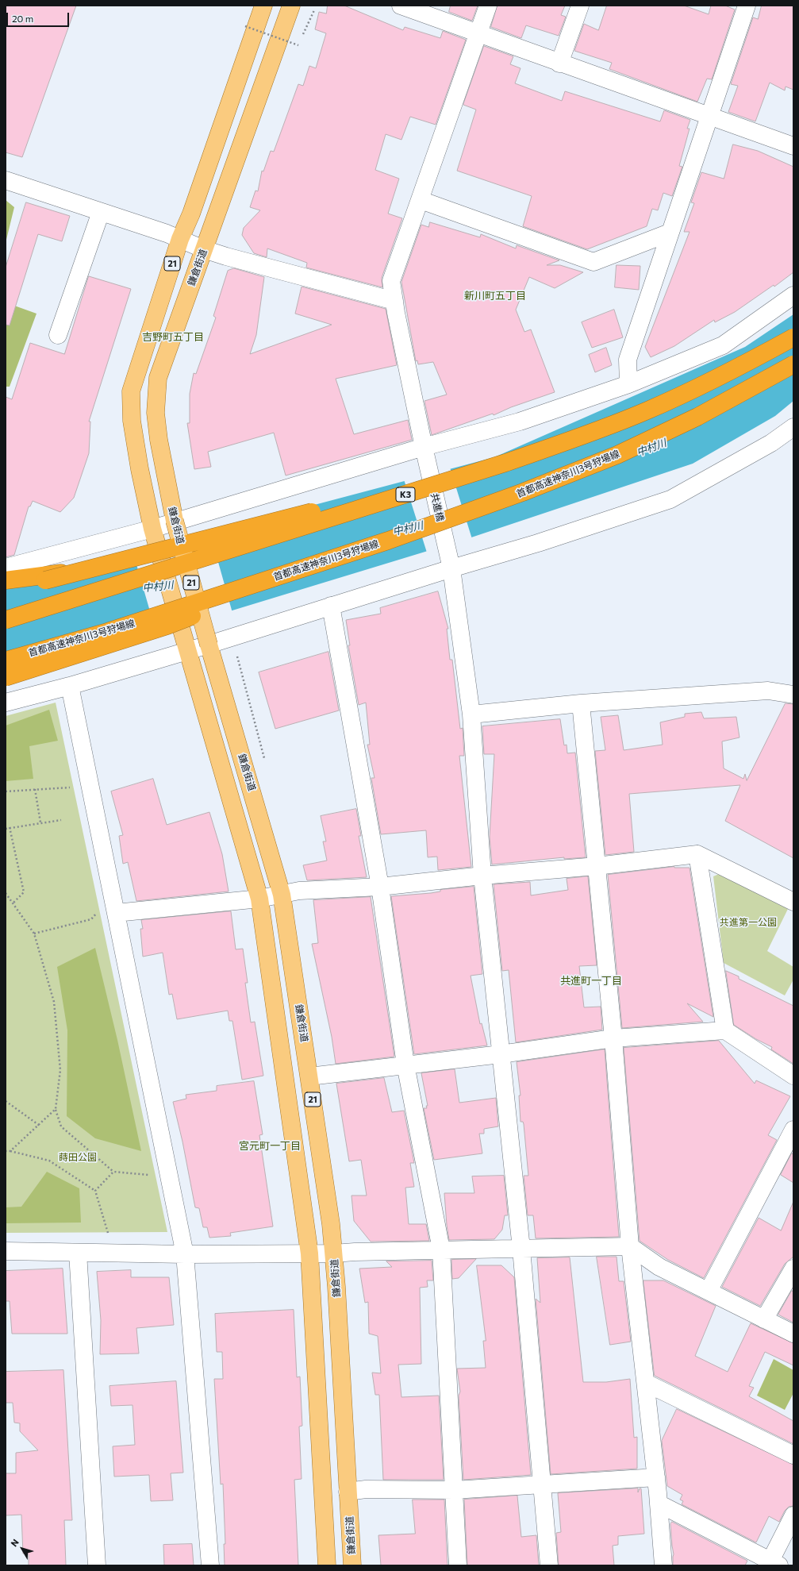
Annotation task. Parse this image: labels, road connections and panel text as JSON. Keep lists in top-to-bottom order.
{
  "streets": {
    "highway": ["首都高速神奈川3号狩場線", "K3"],
    "main road": ["21", "鎌倉街道"],
    "street": ["共進橋"]
  },
  "districts": [
    "新川町五丁目",
    "吉野町五丁目",
    "共進町一丁目",
    "宮元町一丁目"
  ],
  "water": ["中村川"],
  "parks": ["共進第一公園", "蒔田公園"],
  "scale_bar": "20 m",
  "north": "top left"
}
